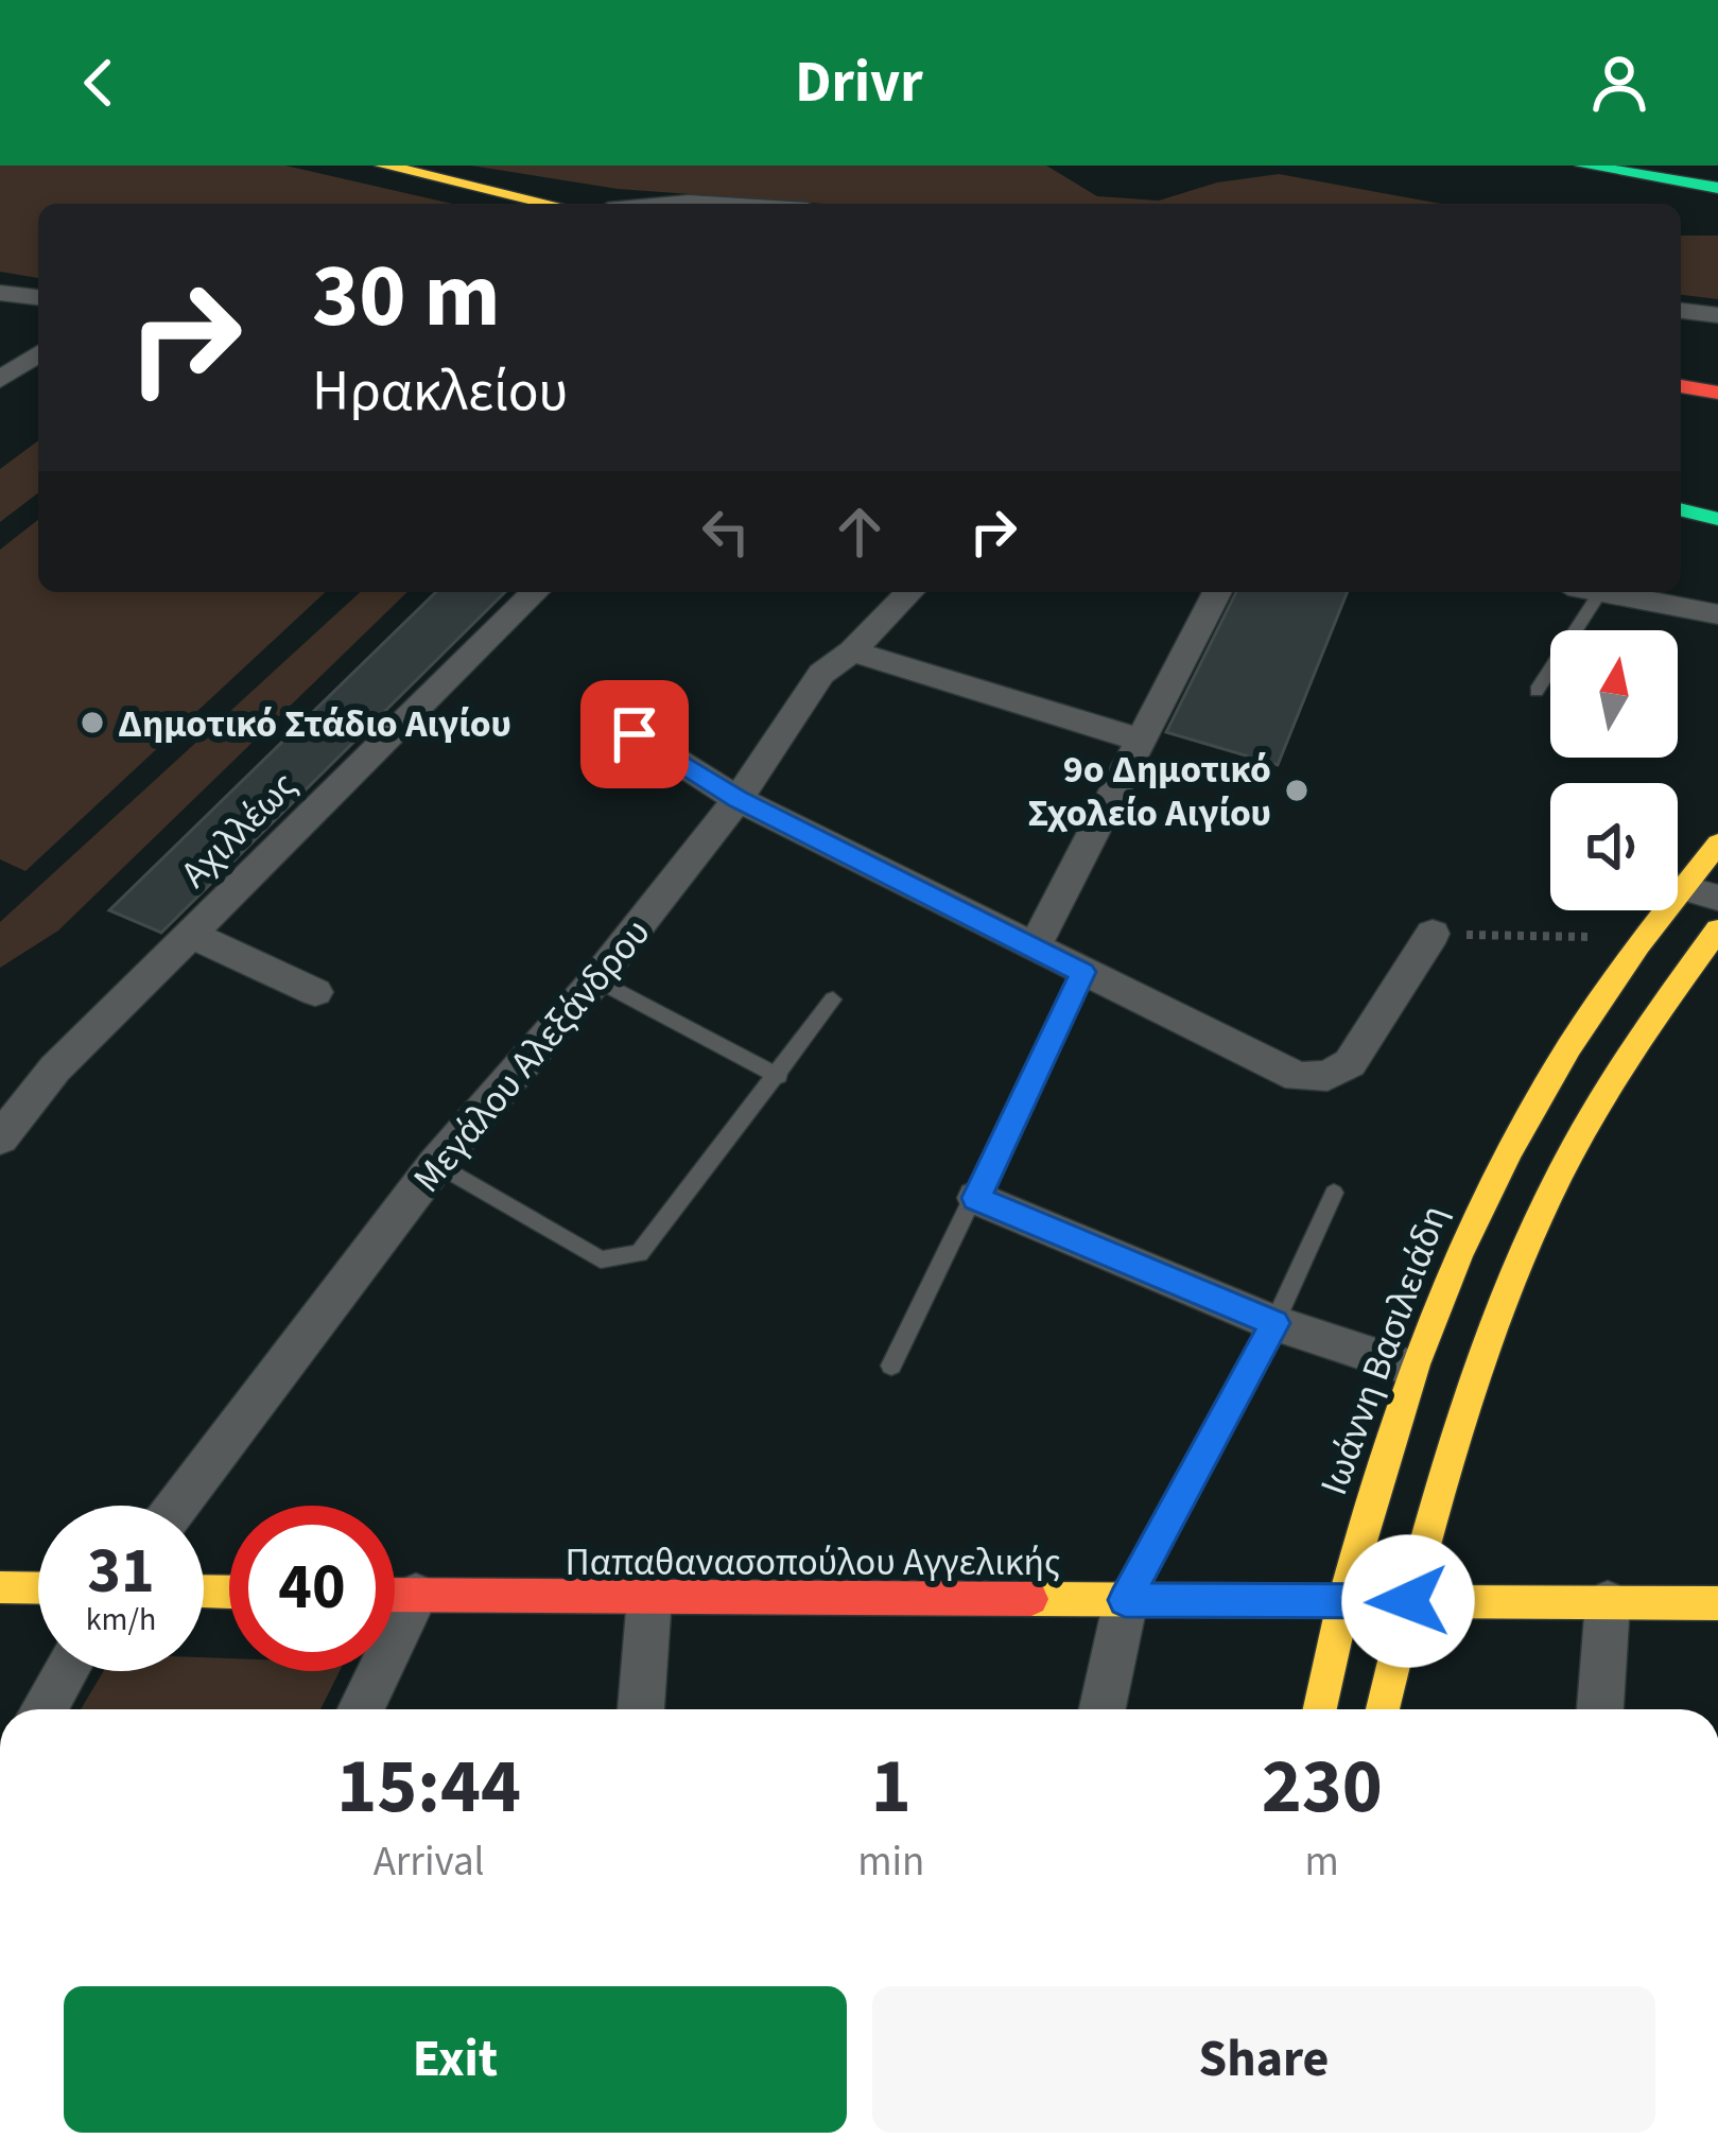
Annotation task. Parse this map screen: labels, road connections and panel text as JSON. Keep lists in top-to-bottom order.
{
  "streets": {
    "street": [
      "Αχιλλέως",
      "Μεγάλου Αλεξάνδρου",
      "Ιωάννη Βασιλειάδη",
      "Παπαθανασοπούλου Αγγελικής"
    ]
  },
  "crossings": [
    ["Ιωάννη Βασιλειάδη", "Παπαθανασοπούλου Αγγελικής"]
  ],
  "places": ["Δημοτικό Στάδιο Αιγίου", "9ο Δημοτικό Σχολείο Αιγίου"],
  "north": "top",
  "page": {
    "header": "Drivr",
    "turn": ["30 m", "Ηρακλείου"],
    "speed": "31 km/h",
    "limit": "40",
    "eta": [
      "15:44",
      "Arrival",
      "1",
      "min",
      "230",
      "m"
    ],
    "buttons": ["Exit", "Share"]
  }
}
